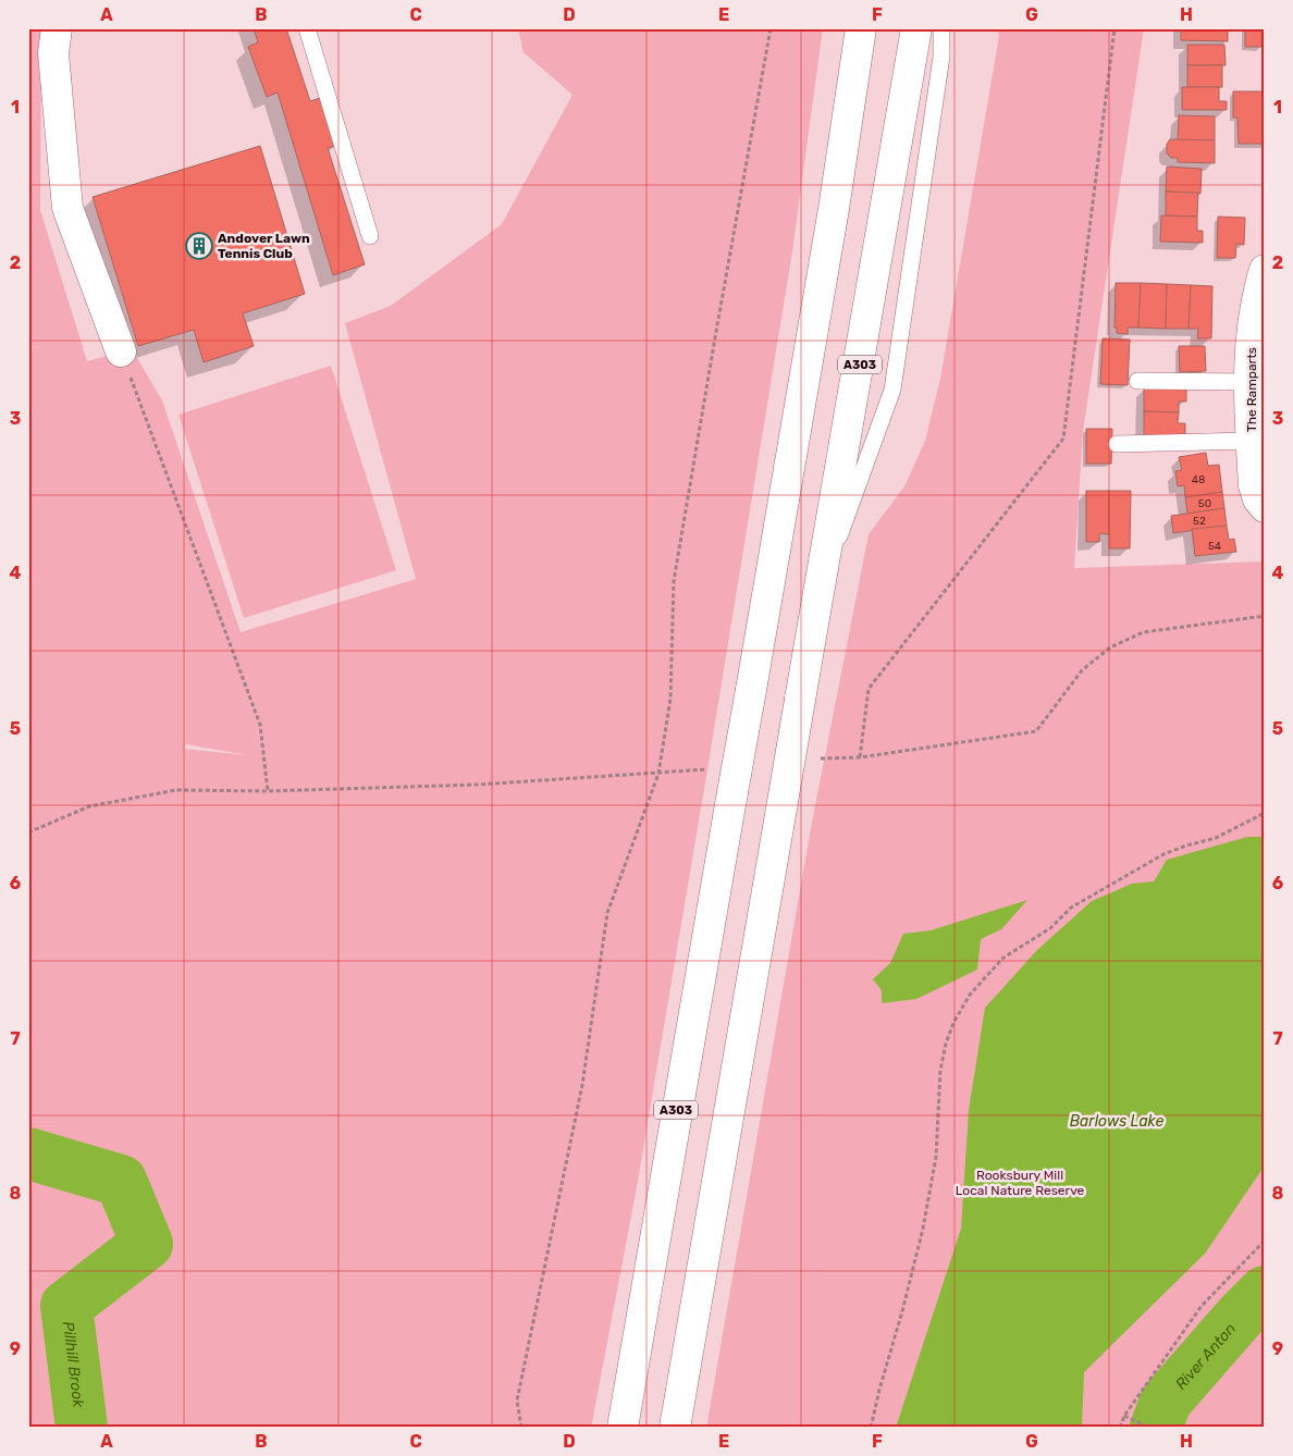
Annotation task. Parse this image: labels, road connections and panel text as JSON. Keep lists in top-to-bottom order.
{
  "streets": {
    "main road": ["A303", "The Ramparts"]
  },
  "water": ["Barlows Lake", "River Anton", "Pillhill Brook"],
  "parks": ["Rooksbury Mill Local Nature Reserve"],
  "places": {
    "building": ["Andover Lawn Tennis Club"]
  },
  "house_numbers": [
    "48",
    "50",
    "52",
    "54"
  ],
  "grid": {
    "columns": [
      "A",
      "B",
      "C",
      "D",
      "E",
      "F",
      "G",
      "H"
    ],
    "rows": [
      "1",
      "2",
      "3",
      "4",
      "5",
      "6",
      "7",
      "8",
      "9"
    ]
  }
}
